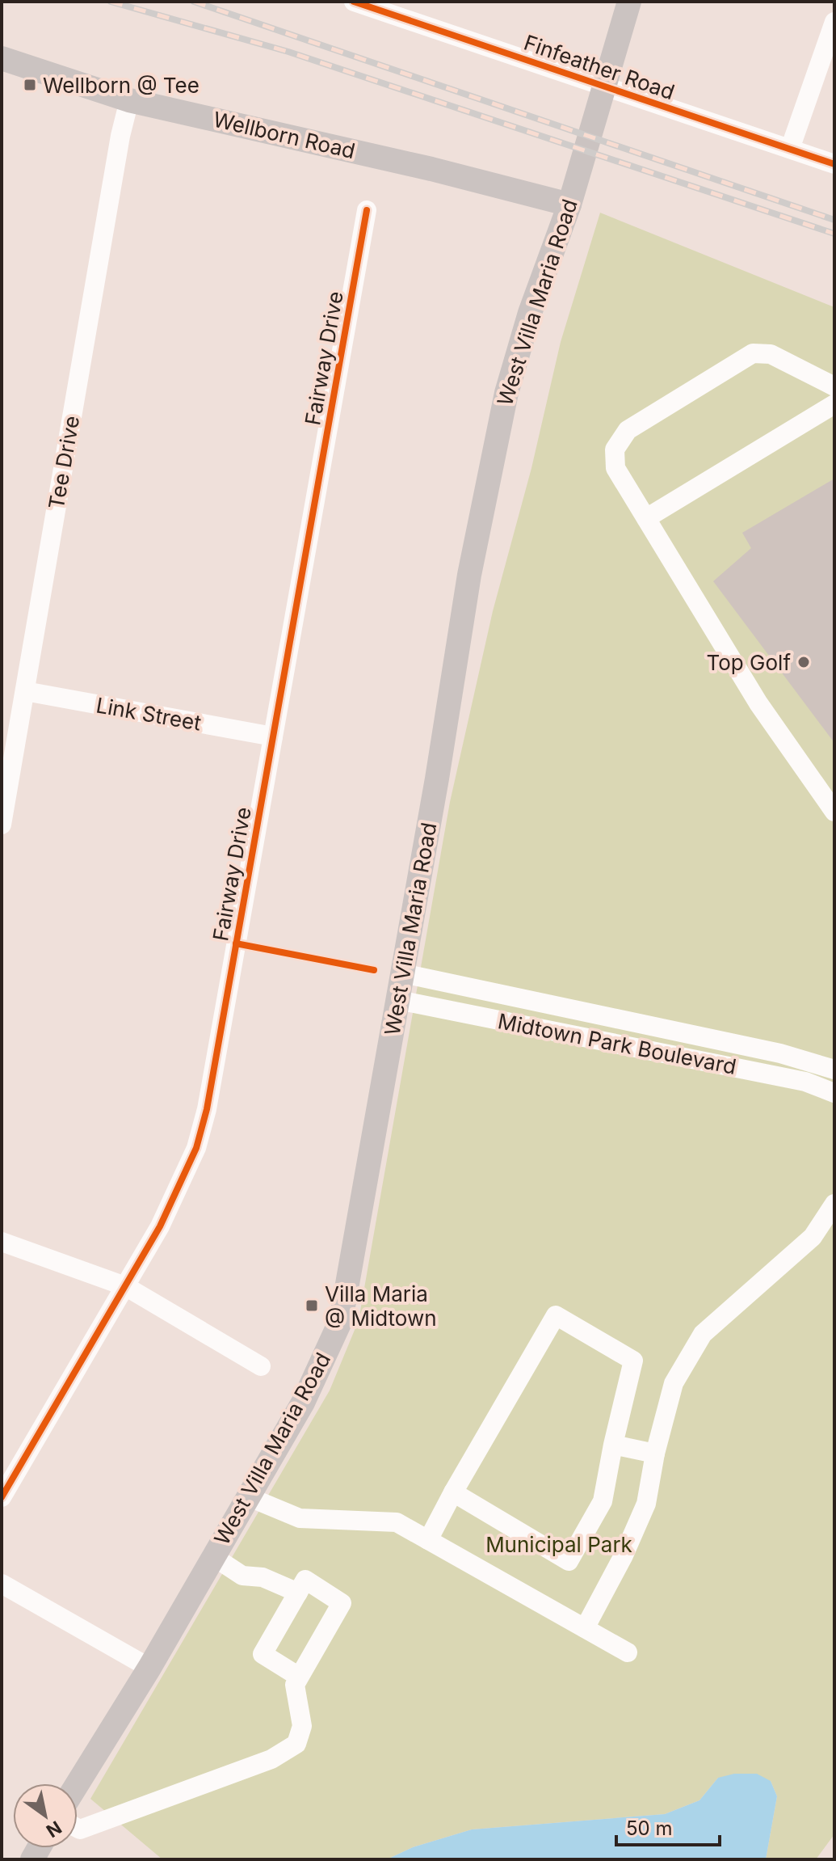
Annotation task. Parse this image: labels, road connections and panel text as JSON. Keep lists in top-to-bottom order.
{
  "streets": {
    "main road": ["Wellborn Road", "West Villa Maria Road"],
    "street": [
      "Finfeather Road",
      "Fairway Drive",
      "Tee Drive",
      "Link Street",
      "Midtown Park Boulevard"
    ]
  },
  "crossings": [
    ["Wellborn Road", "West Villa Maria Road"],
    ["Wellborn Road", "Tee Drive"],
    ["West Villa Maria Road", "Midtown Park Boulevard"],
    ["Fairway Drive", "Link Street"],
    ["Tee Drive", "Link Street"]
  ],
  "parks": ["Municipal Park"],
  "places": {
    "transit": ["Wellborn @ Tee", "Villa Maria @ Midtown"],
    "other": ["Top Golf"]
  },
  "scale_bar": "50 m",
  "north": "bottom right"
}
